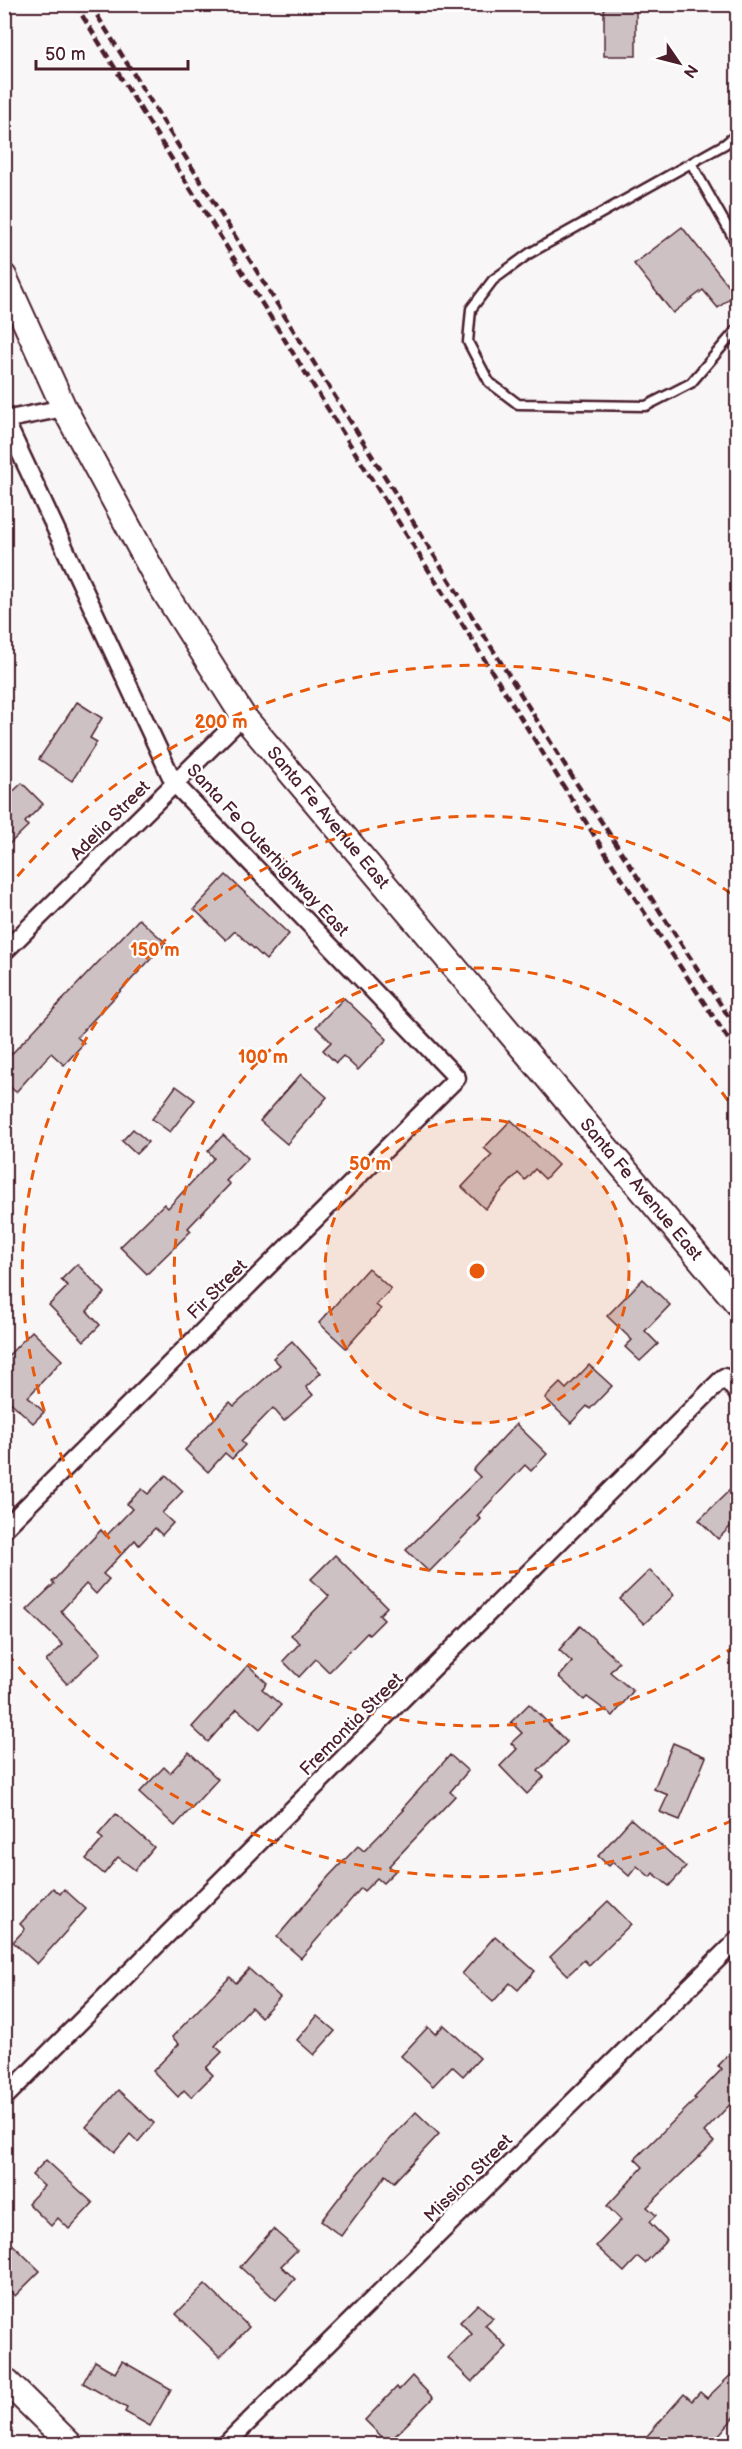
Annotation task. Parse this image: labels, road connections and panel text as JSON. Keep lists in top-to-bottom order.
{
  "streets": {
    "street": [
      "Santa Fe Avenue East",
      "Adelia Street",
      "Santa Fe Outerhighway East",
      "Fir Street",
      "Fremontia Street",
      "Mission Street"
    ]
  },
  "crossings": [
    ["Santa Fe Avenue East", "Adelia Street"],
    ["Adelia Street", "Santa Fe Outerhighway East"],
    ["Santa Fe Outerhighway East", "Fir Street"]
  ],
  "scale_bar": "50 m",
  "north": "bottom right",
  "rings": [
    "200 m",
    "150 m",
    "100 m",
    "50 m"
  ]
}
